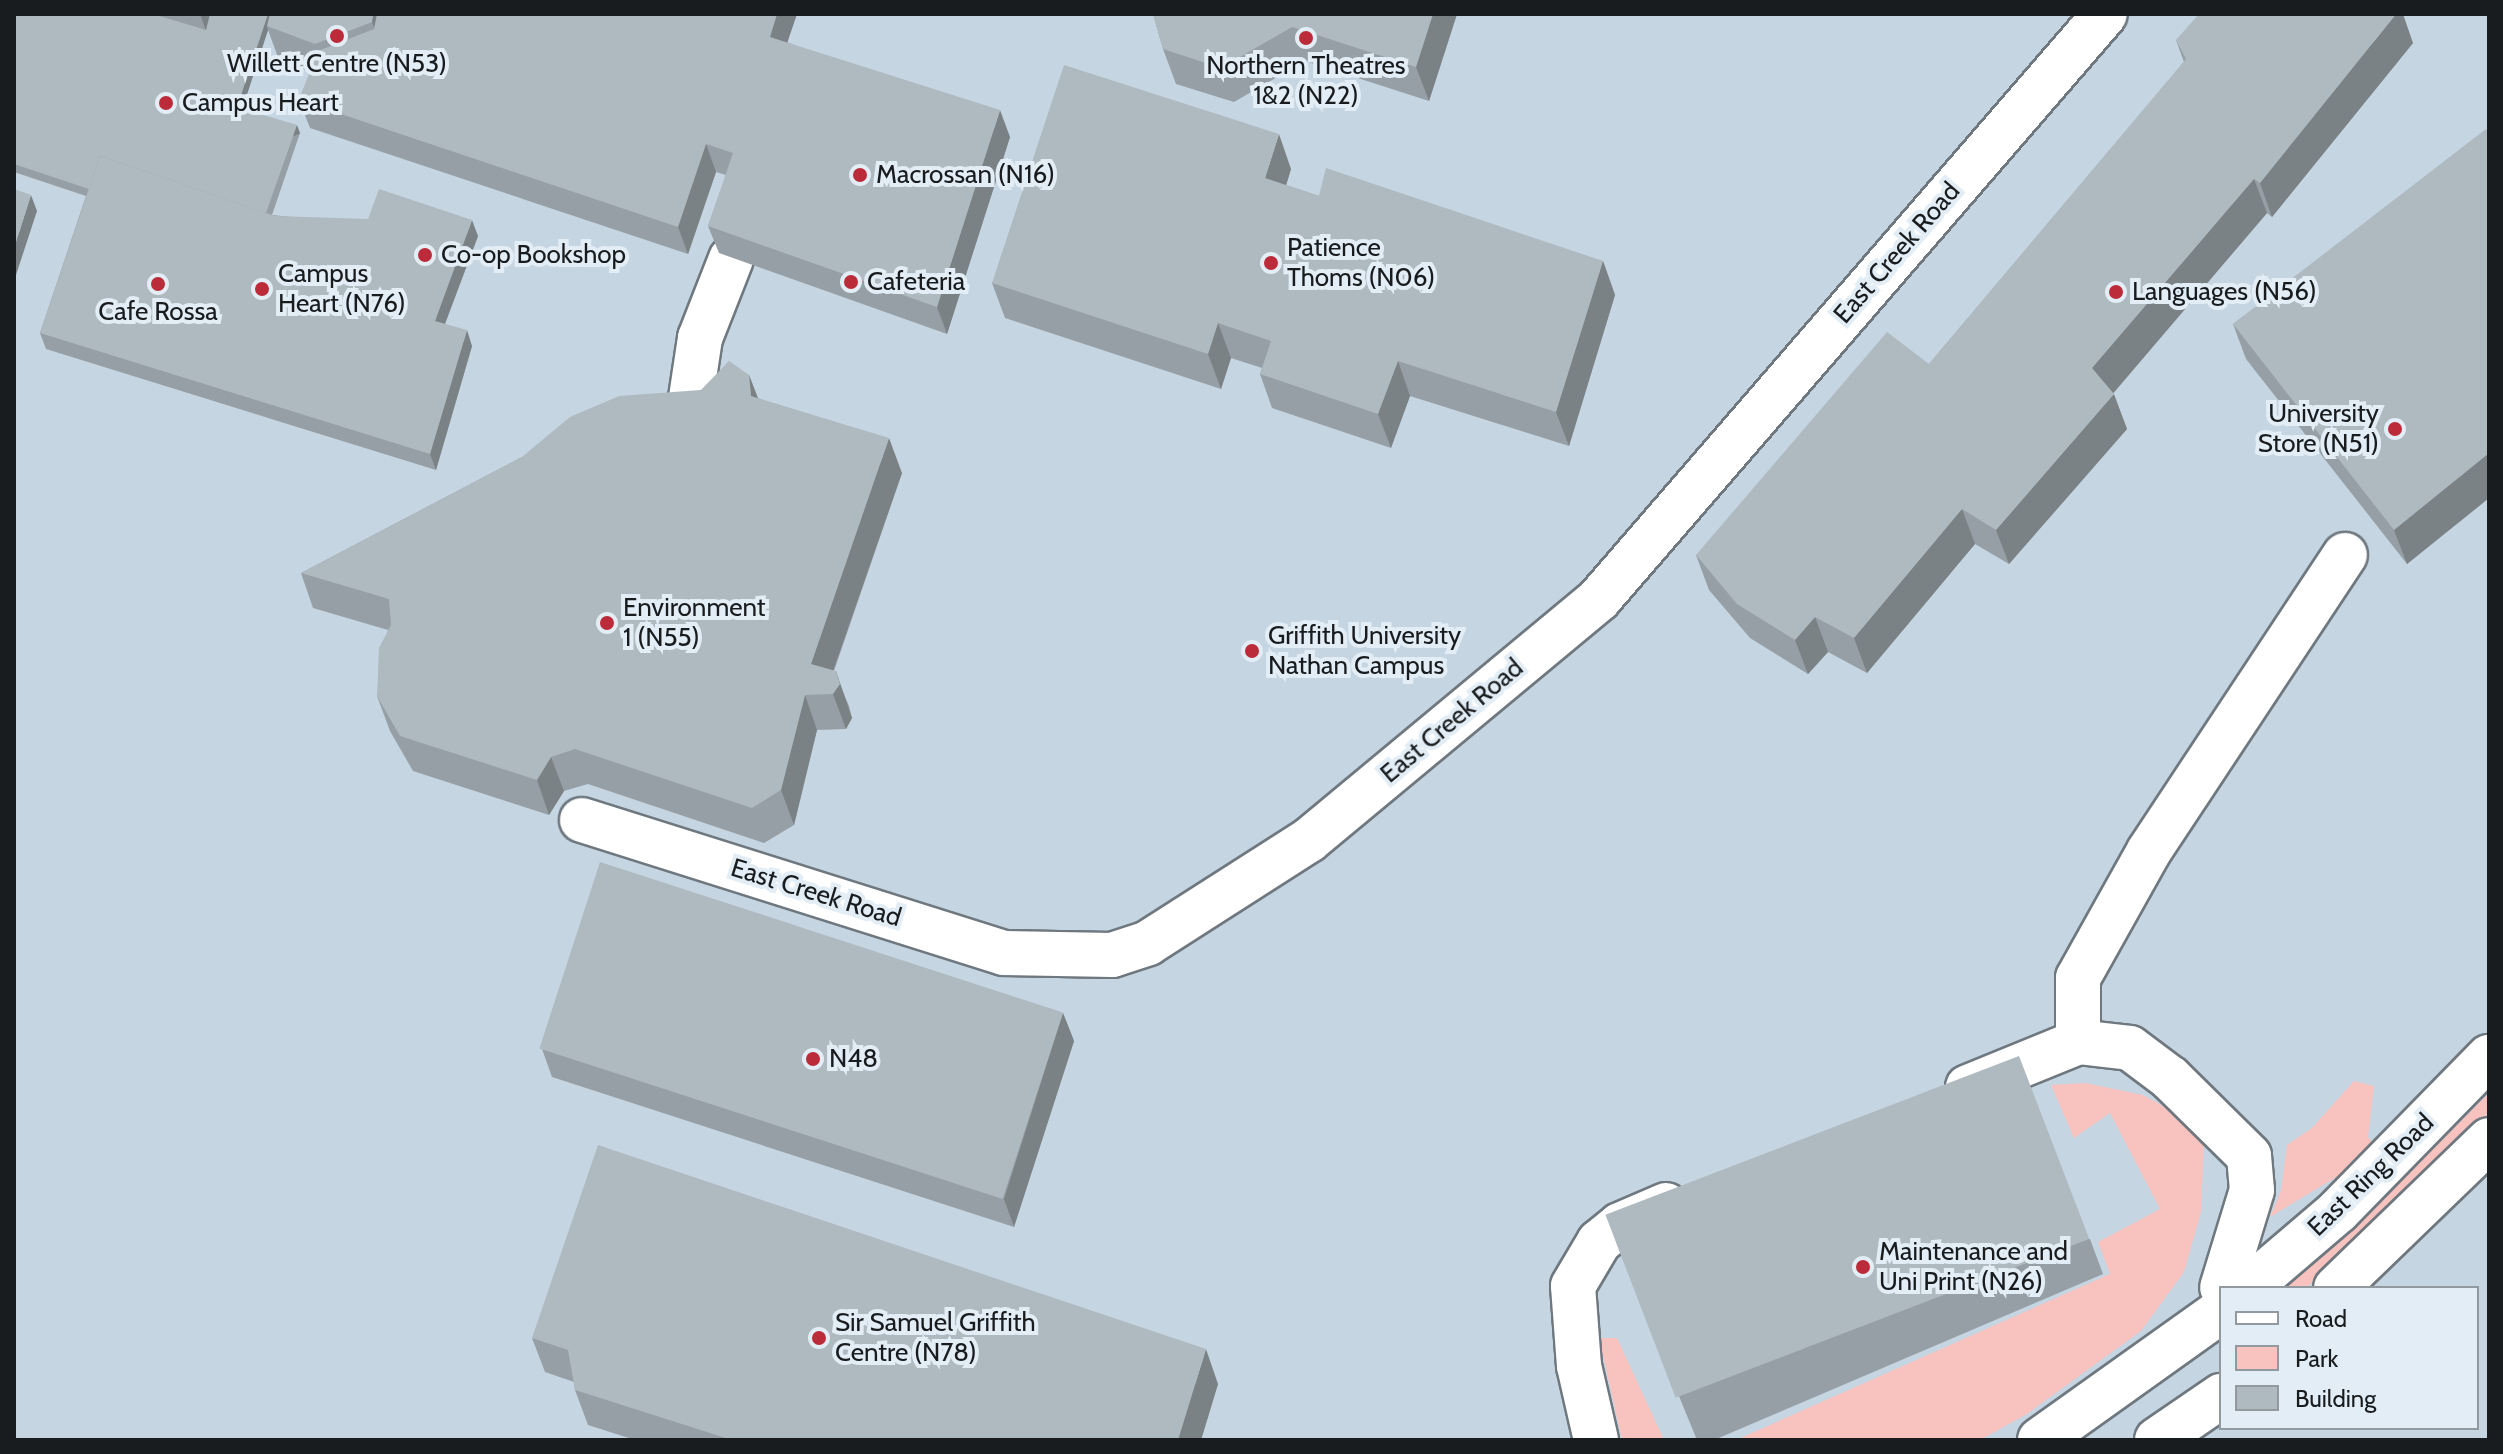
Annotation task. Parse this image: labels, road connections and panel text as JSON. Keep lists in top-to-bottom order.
{
  "streets": {
    "street": ["East Creek Road", "East Ring Road"]
  },
  "places": [
    "Willett Centre (N53)",
    "Northern Theatres 1&2 (N22)",
    "Campus Heart",
    "Macrossan (N16)",
    "Co-op Bookshop",
    "Patience Thoms (N06)",
    "Cafeteria",
    "Cafe Rossa",
    "Campus Heart (N76)",
    "Languages (N56)",
    "University Store (N51)",
    "Environment 1 (N55)",
    "Griffith University Nathan Campus",
    "N48",
    "Maintenance and Uni Print (N26)",
    "Sir Samuel Griffith Centre (N78)"
  ],
  "legend": ["Road", "Park", "Building"]
}
